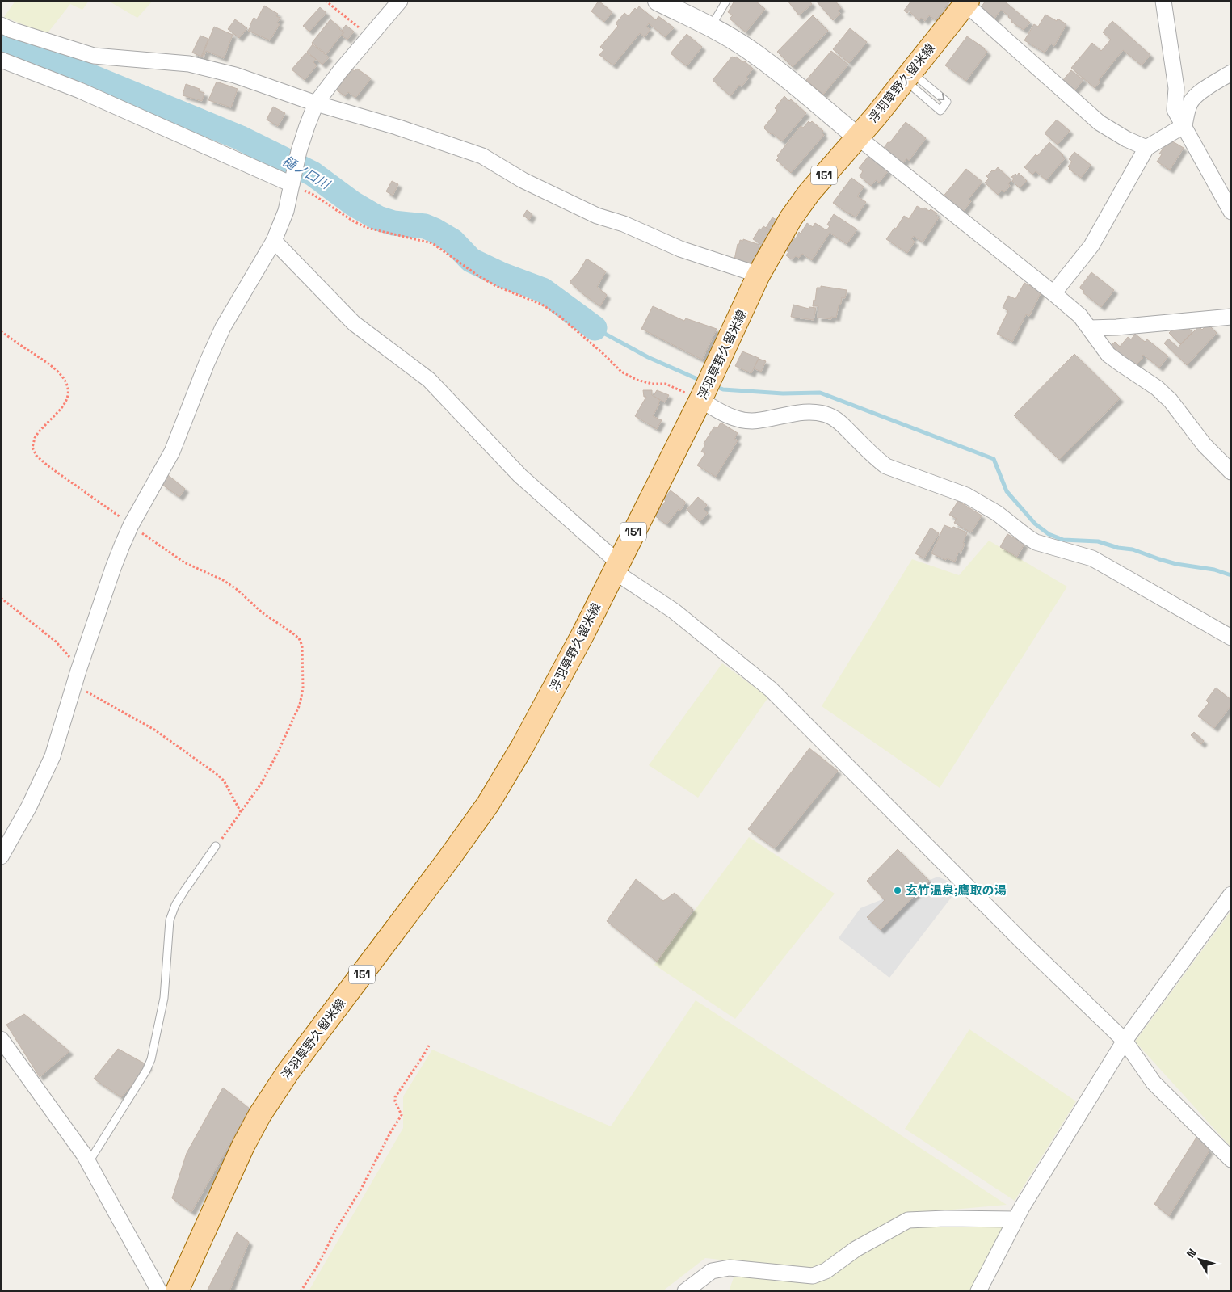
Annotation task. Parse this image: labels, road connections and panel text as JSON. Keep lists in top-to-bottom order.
{
  "streets": {
    "main road": ["浮羽草野久留米線", "151"]
  },
  "water": ["樋ノ口川"],
  "places": ["玄竹温泉;鷹取の湯"],
  "north": "top left"
}
